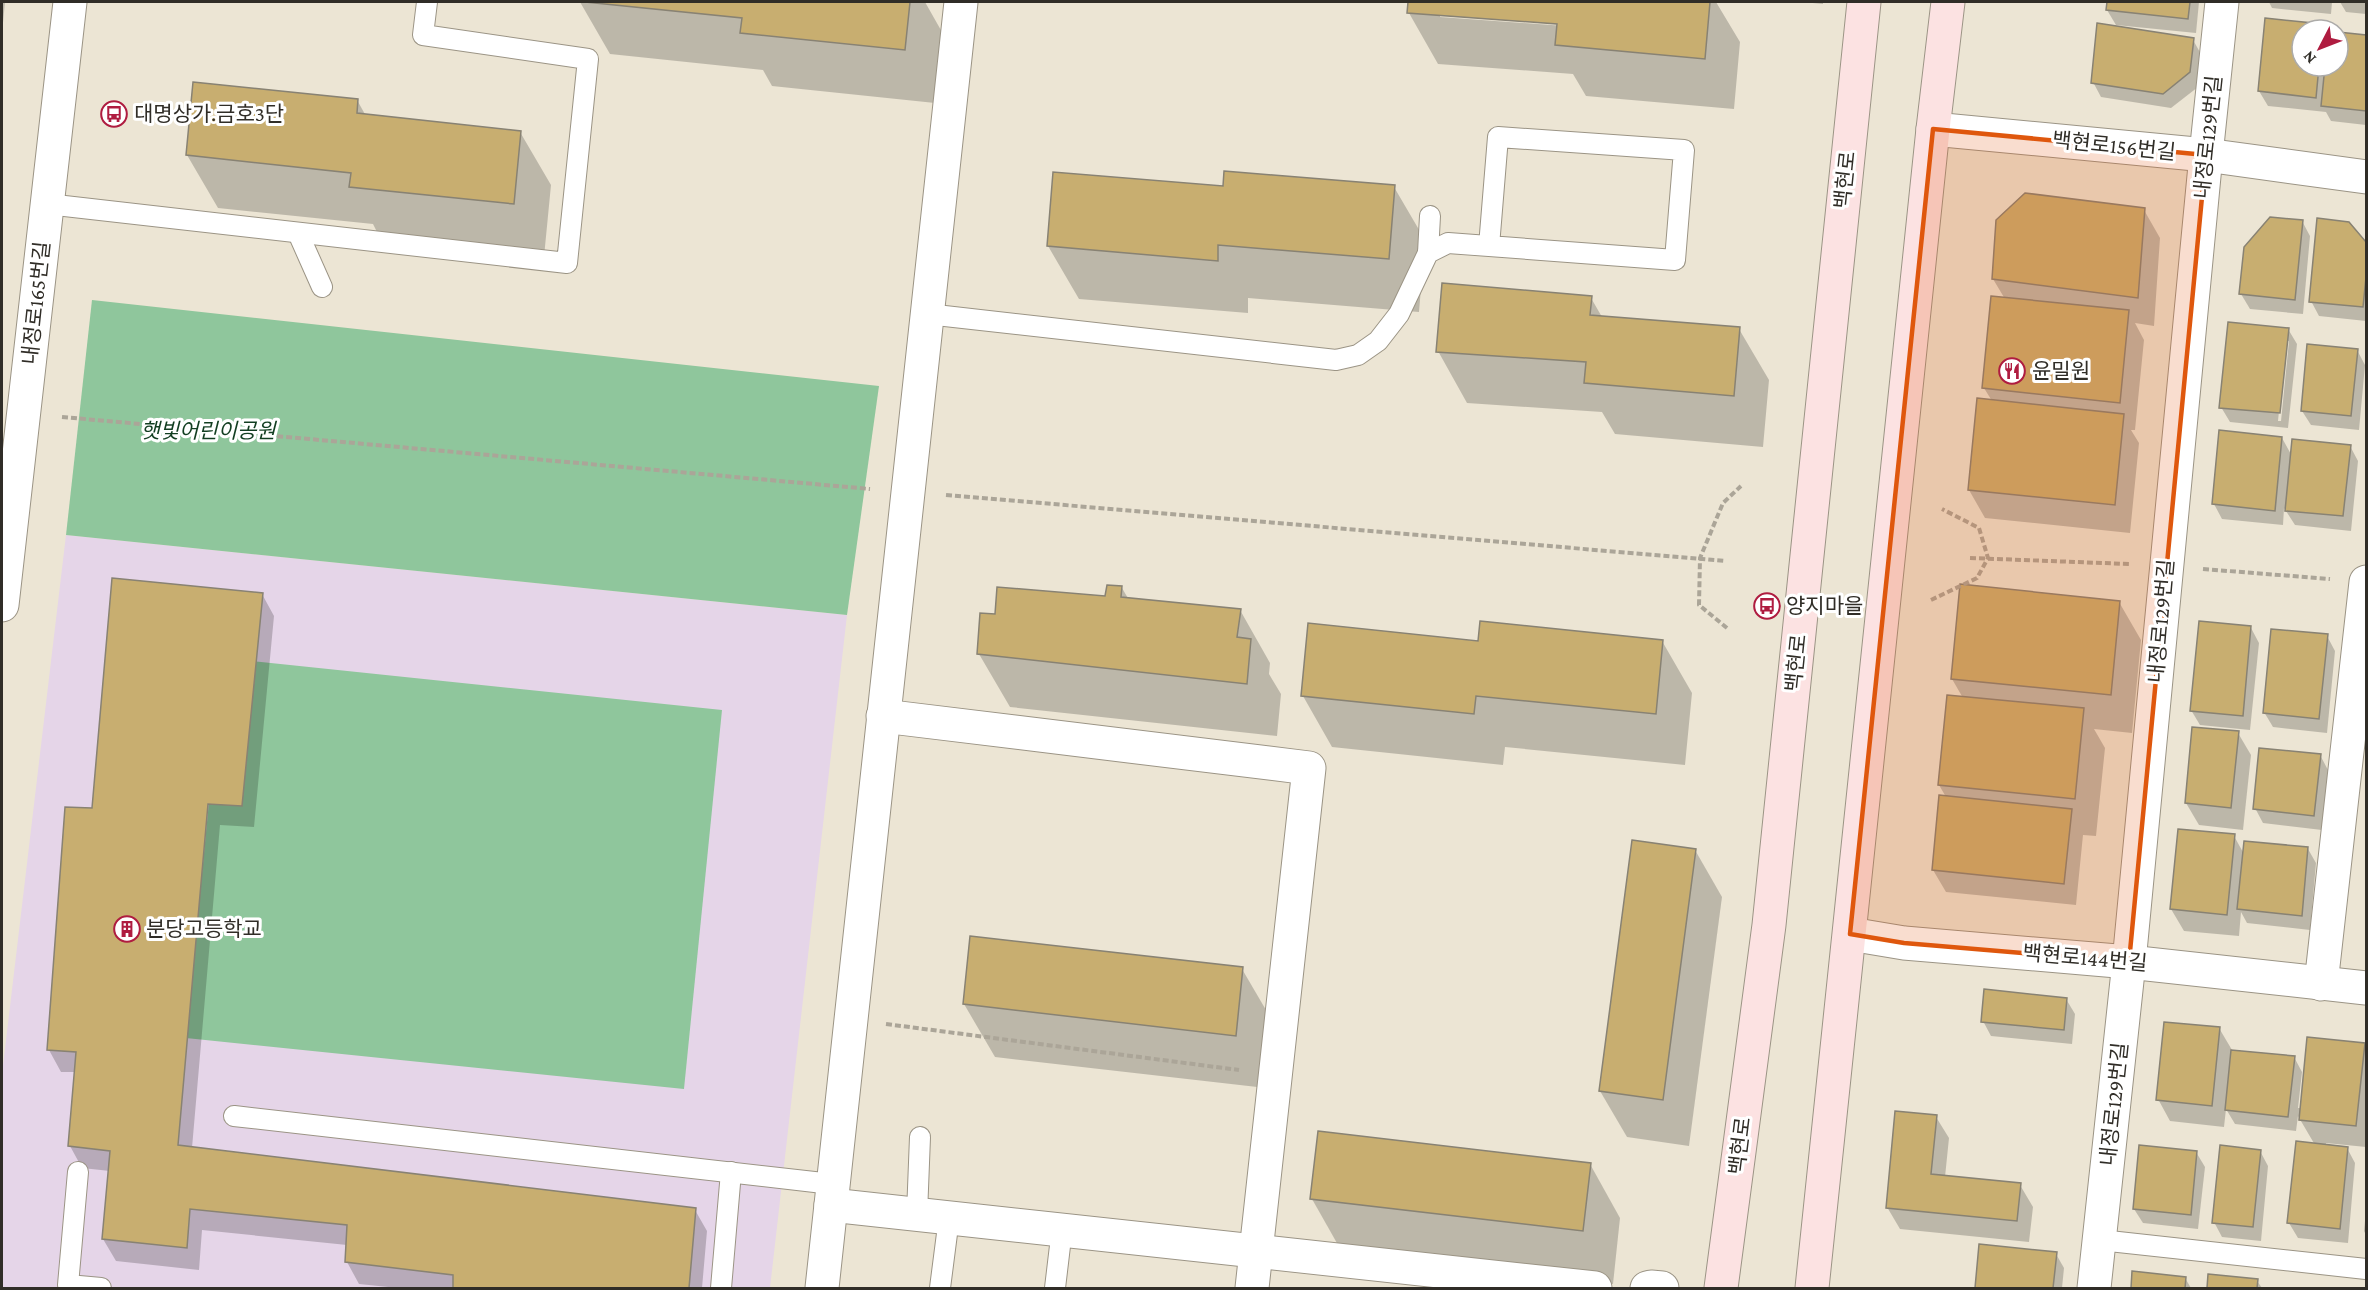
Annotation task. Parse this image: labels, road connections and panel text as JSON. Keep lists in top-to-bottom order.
{
  "streets": {
    "main road": ["백현로"],
    "street": [
      "내정로129번길",
      "백현로156번길",
      "내정로165번길",
      "백현로144번길"
    ]
  },
  "crossings": [
    ["내정로129번길", "백현로156번길"],
    ["내정로129번길", "백현로144번길"]
  ],
  "parks": ["햇빛어린이공원"],
  "places": {
    "bus stop": ["대명상가.금호3단", "양지마을"],
    "restaurant": ["윤밀원"],
    "building": ["분당고등학교"]
  },
  "north": "bottom left"
}
